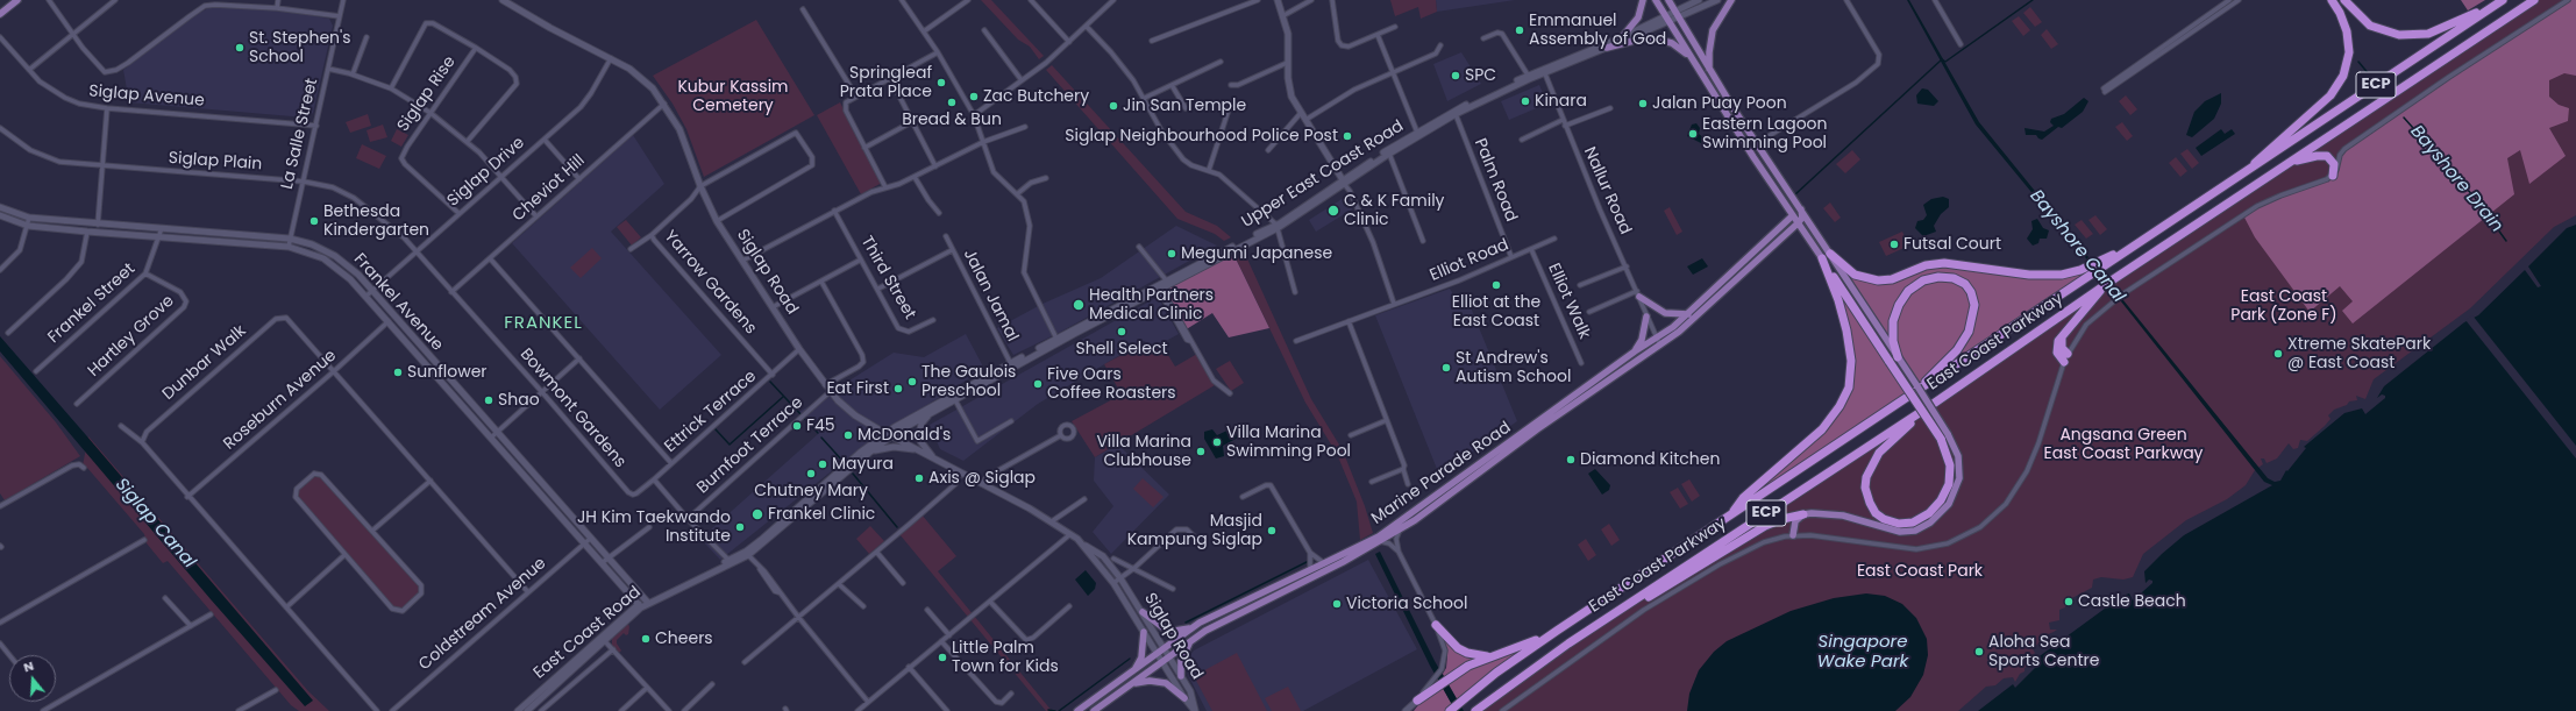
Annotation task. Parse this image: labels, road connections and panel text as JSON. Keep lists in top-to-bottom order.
{
  "streets": {
    "highway": ["ECP", "East Coast Parkway"],
    "main road": [
      "Upper East Coast Road",
      "Siglap Road",
      "Frankel Avenue",
      "Marine Parade Road",
      "East Coast Road"
    ],
    "street": [
      "Siglap Rise",
      "Siglap Avenue",
      "La Salle Street",
      "Siglap Plain",
      "Siglap Drive",
      "Palm Road",
      "Cheviot Hill",
      "Nallur Road",
      "Elliot Road",
      "Third Street",
      "Yarrow Gardens",
      "Jalan Jamal",
      "Elliot Walk",
      "Frankel Street",
      "Hartley Grove",
      "Dunbar Walk",
      "Roseburn Avenue",
      "Bowmont Gardens",
      "Ettrick Terrace",
      "Burnfoot Terrace",
      "Coldstream Avenue"
    ]
  },
  "crossings": [
    ["Siglap Rise", "Siglap Drive"],
    ["Siglap Avenue", "La Salle Street"],
    ["La Salle Street", "Siglap Plain"],
    ["La Salle Street", "Frankel Avenue"],
    ["Siglap Plain", "Siglap Drive"],
    ["Siglap Plain", "Bowmont Gardens"],
    ["Siglap Drive", "Siglap Road"],
    ["Siglap Drive", "Frankel Avenue"],
    ["Siglap Drive", "Bowmont Gardens"],
    ["Upper East Coast Road", "Palm Road"],
    ["Upper East Coast Road", "Nallur Road"],
    ["Upper East Coast Road", "Jalan Jamal"],
    ["Upper East Coast Road", "East Coast Road"],
    ["Palm Road", "Elliot Road"],
    ["Cheviot Hill", "Siglap Road"],
    ["Cheviot Hill", "Bowmont Gardens"],
    ["Nallur Road", "Marine Parade Road"],
    ["Elliot Road", "Elliot Walk"],
    ["Siglap Road", "Yarrow Gardens"],
    ["Siglap Road", "Ettrick Terrace"],
    ["Siglap Road", "Burnfoot Terrace"],
    ["Siglap Road", "Marine Parade Road"],
    ["Siglap Road", "East Coast Road"],
    ["Yarrow Gardens", "Ettrick Terrace"],
    ["Jalan Jamal", "East Coast Road"],
    ["Frankel Avenue", "Frankel Street"],
    ["Frankel Avenue", "Roseburn Avenue"],
    ["Frankel Avenue", "Coldstream Avenue"],
    ["Frankel Avenue", "East Coast Road"],
    ["Frankel Street", "Hartley Grove"],
    ["Dunbar Walk", "Roseburn Avenue"],
    ["Dunbar Walk", "Coldstream Avenue"],
    ["Bowmont Gardens", "Ettrick Terrace"]
  ],
  "districts": ["FRANKEL"],
  "water": [
    "Bayshore Drain",
    "Bayshore Canal",
    "Siglap Canal",
    "Singapore Wake Park"
  ],
  "parks": [
    "Kubur Kassim Cemetery",
    "East Coast Park (Zone F)",
    "Angsana Green East Coast Parkway",
    "East Coast Park"
  ],
  "places": [
    "Emmanuel Assembly of God",
    "St. Stephen's School",
    "SPC",
    "Springleaf Prata Place",
    "Zac Butchery",
    "Kinara",
    "Bread & Bun",
    "Jalan Puay Poon",
    "Jin San Temple",
    "Eastern Lagoon Swimming Pool",
    "Siglap Neighbourhood Police Post",
    "C & K Family Clinic",
    "Bethesda Kindergarten",
    "Futsal Court",
    "Megumi Japanese",
    "Elliot at the East Coast",
    "Health Partners Medical Clinic",
    "Shell Select",
    "Xtreme SkatePark @ East Coast",
    "St Andrew's Autism School",
    "Sunflower",
    "The Gaulois Preschool",
    "Five Oars Coffee Roasters",
    "Eat First",
    "Shao",
    "F45",
    "McDonald's",
    "Villa Marina Swimming Pool",
    "Villa Marina Clubhouse",
    "Diamond Kitchen",
    "Mayura",
    "Chutney Mary",
    "Axis @ Siglap",
    "Frankel Clinic",
    "JH Kim Taekwando Institute",
    "Masjid Kampung Siglap",
    "Castle Beach",
    "Victoria School",
    "Cheers",
    "Aloha Sea Sports Centre",
    "Little Palm Town for Kids"
  ],
  "north": "top"
}
